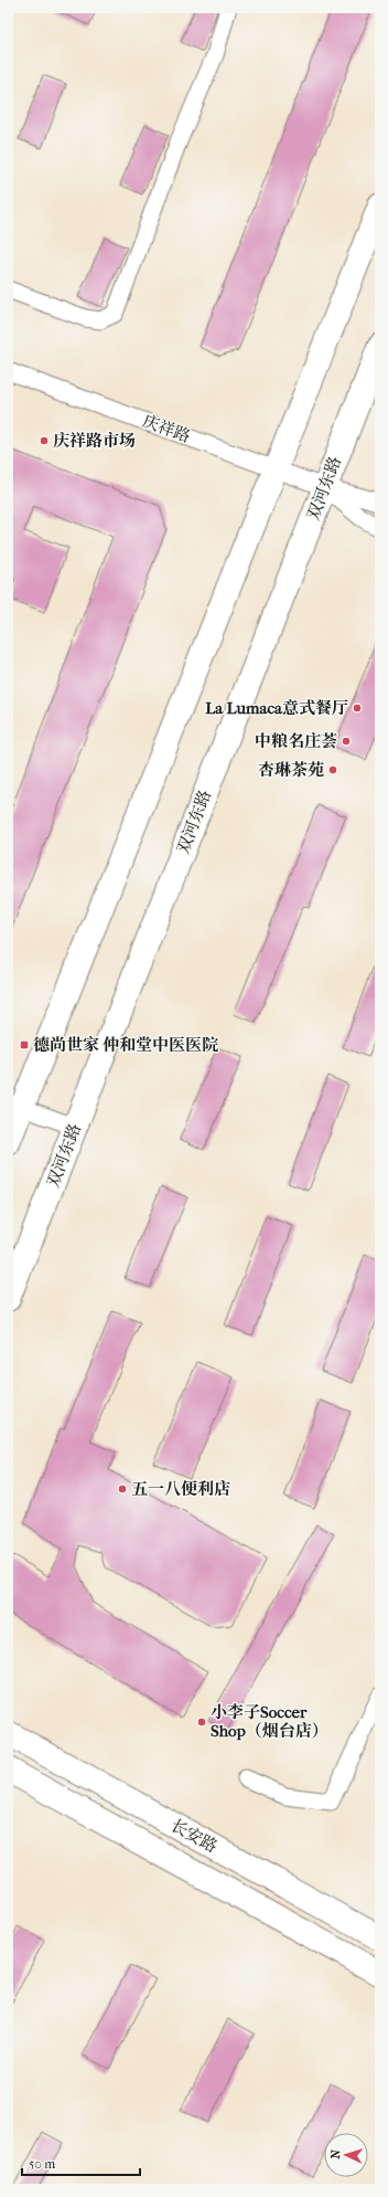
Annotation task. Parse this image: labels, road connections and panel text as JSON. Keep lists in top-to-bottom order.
{
  "streets": {
    "street": ["庆祥路", "双河东路", "长安路"]
  },
  "crossings": [
    ["庆祥路", "双河东路"]
  ],
  "places": {
    "other": [
      "庆祥路市场",
      "La Lumaca意式餐厅",
      "中粮名庄荟",
      "杏琳茶苑",
      "五一八便利店",
      "小李子Soccer Shop（烟台店）"
    ],
    "transit": ["德尚世家 仲和堂中医医院"]
  },
  "scale_bar": "50 m",
  "north": "left"
}
